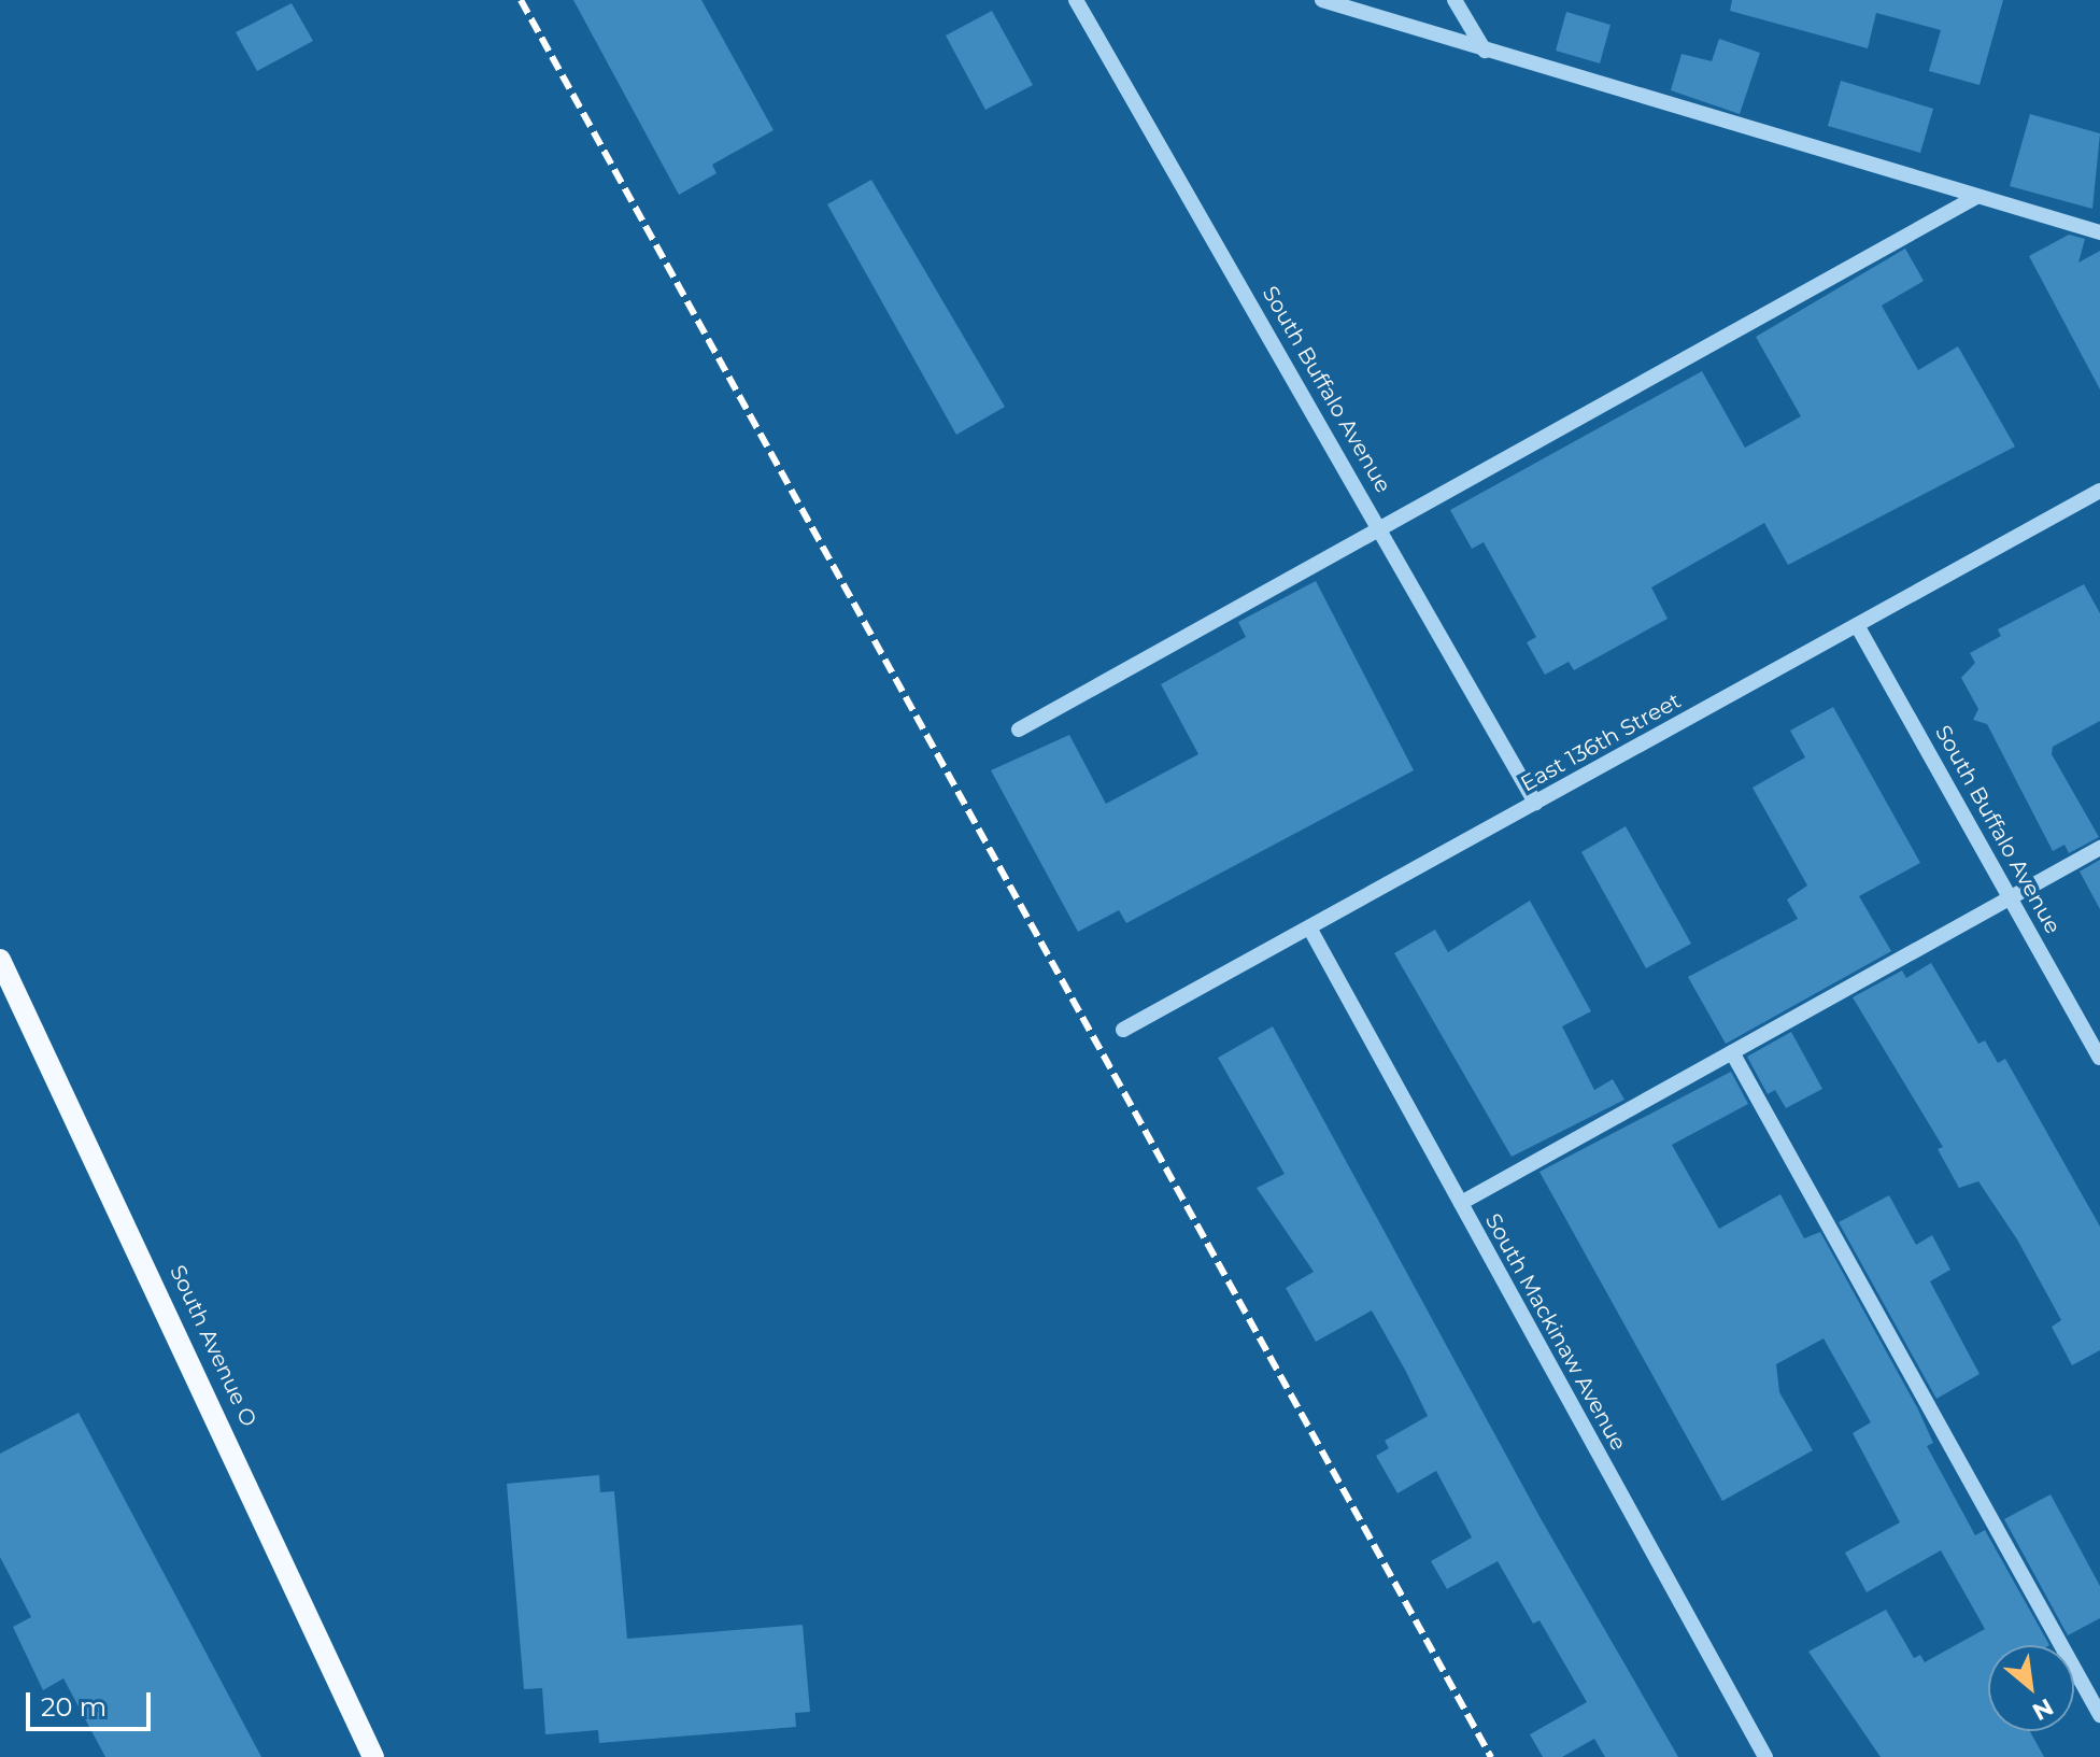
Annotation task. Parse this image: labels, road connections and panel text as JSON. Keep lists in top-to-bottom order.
{
  "streets": {
    "main road": ["South Avenue O"],
    "street": ["South Buffalo Avenue", "East 136th Street", "South Mackinaw Avenue"]
  },
  "crossings": [
    ["South Buffalo Avenue", "East 136th Street"],
    ["East 136th Street", "South Mackinaw Avenue"]
  ],
  "scale_bar": "20 m",
  "north": "bottom right"
}
